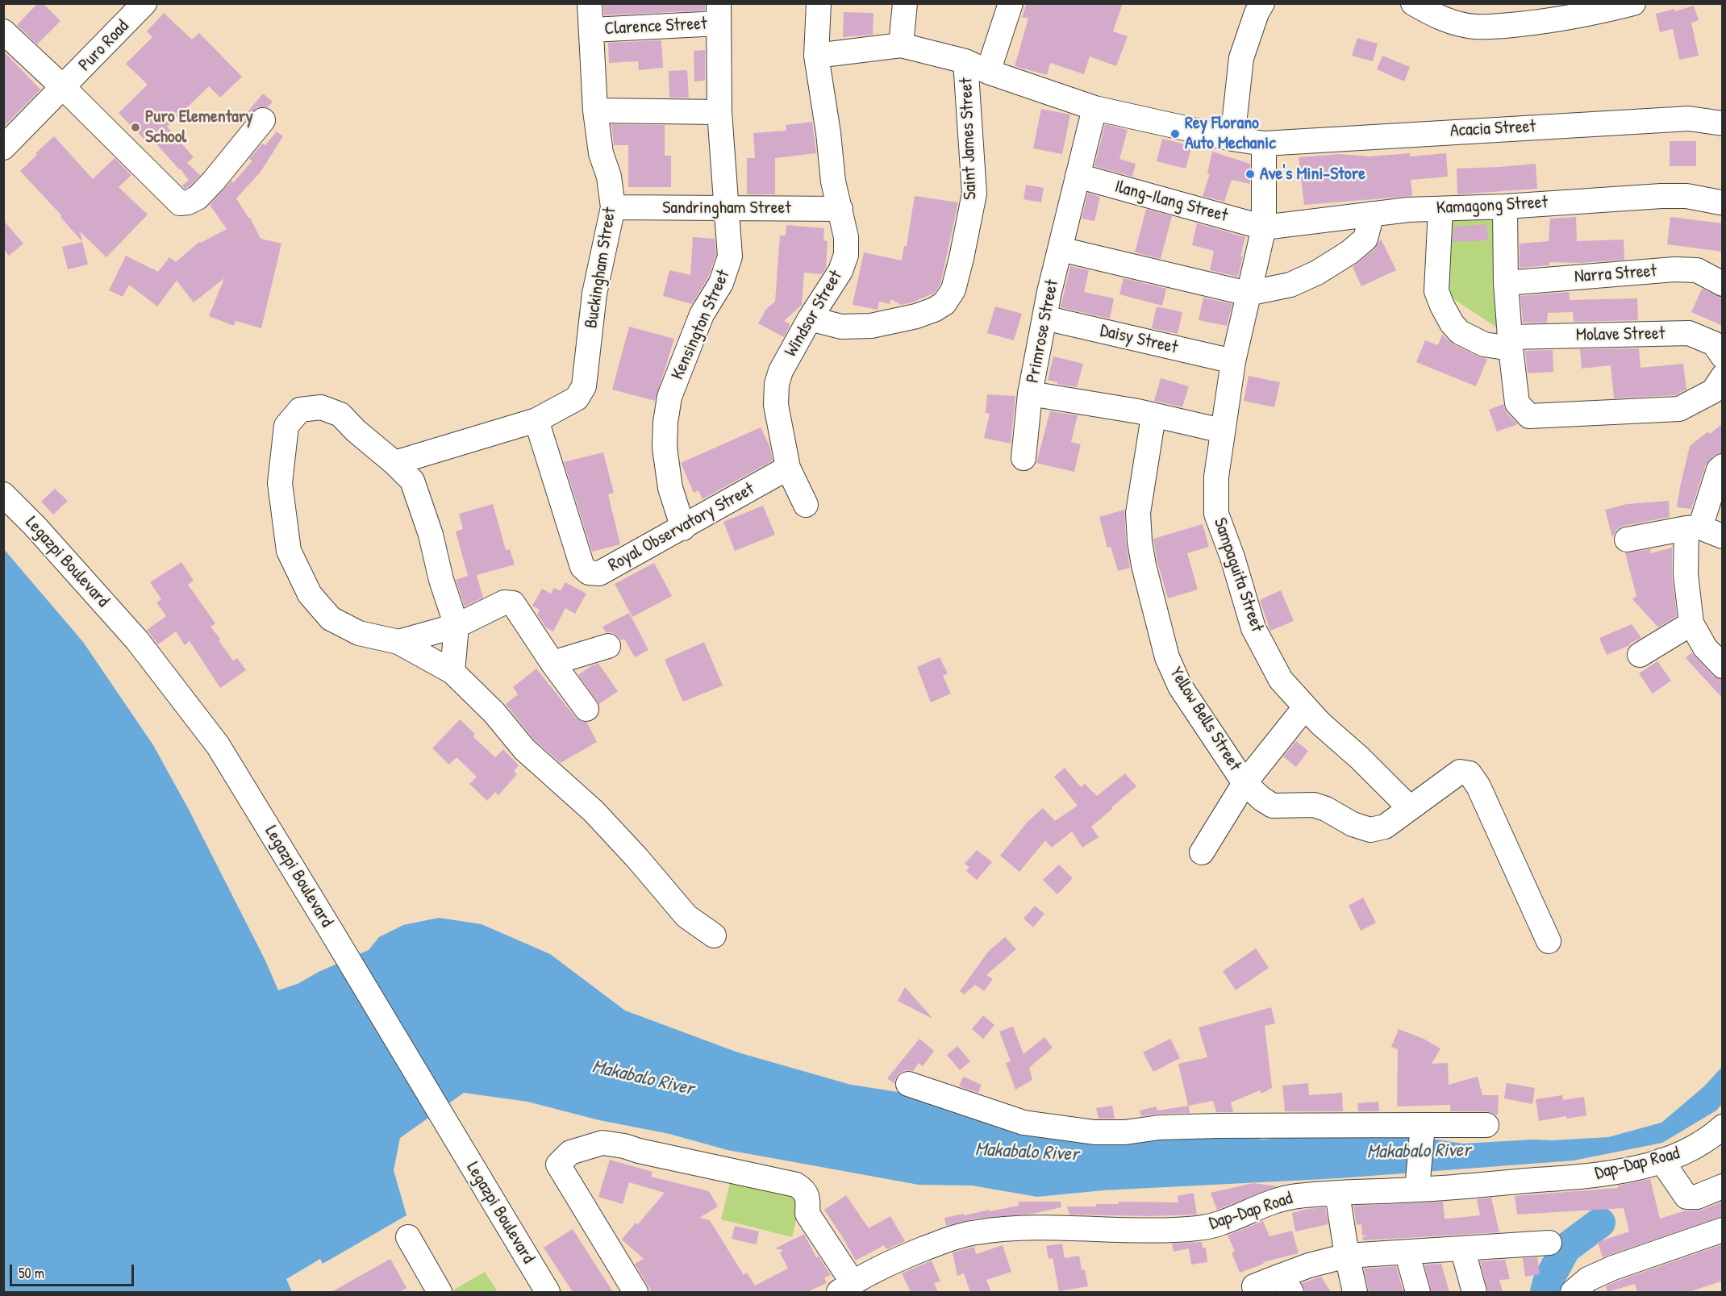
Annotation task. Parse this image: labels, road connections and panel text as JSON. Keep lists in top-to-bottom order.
{
  "streets": {
    "street": [
      "Clarence Street",
      "Puro Road",
      "Acacia Street",
      "Saint James Street",
      "Ilang-Ilang Street",
      "Kamagong Street",
      "Sandringham Street",
      "Buckingham Street",
      "Narra Street",
      "Windsor Street",
      "Kensington Street",
      "Primrose Street",
      "Molave Street",
      "Daisy Street",
      "Royal Observatory Street",
      "Legazpi Boulevard",
      "Sampaguita Street",
      "Yellow Bells Street",
      "Dap-Dap Road"
    ]
  },
  "crossings": [
    ["Clarence Street", "Buckingham Street"],
    ["Clarence Street", "Kensington Street"],
    ["Acacia Street", "Saint James Street"],
    ["Acacia Street", "Primrose Street"],
    ["Acacia Street", "Sampaguita Street"],
    ["Saint James Street", "Windsor Street"],
    ["Ilang-Ilang Street", "Kamagong Street"],
    ["Ilang-Ilang Street", "Primrose Street"],
    ["Ilang-Ilang Street", "Sampaguita Street"],
    ["Kamagong Street", "Molave Street"],
    ["Kamagong Street", "Sampaguita Street"],
    ["Sandringham Street", "Buckingham Street"],
    ["Sandringham Street", "Windsor Street"],
    ["Sandringham Street", "Kensington Street"],
    ["Buckingham Street", "Royal Observatory Street"],
    ["Windsor Street", "Royal Observatory Street"],
    ["Kensington Street", "Royal Observatory Street"],
    ["Primrose Street", "Daisy Street"],
    ["Primrose Street", "Sampaguita Street"],
    ["Primrose Street", "Yellow Bells Street"],
    ["Daisy Street", "Sampaguita Street"],
    ["Sampaguita Street", "Yellow Bells Street"]
  ],
  "water": ["Makabalo River"],
  "places": ["Puro Elementary School", "Rey Florano Auto Mechanic", "Ave's Mini-Store"],
  "scale_bar": "50 m"
}
